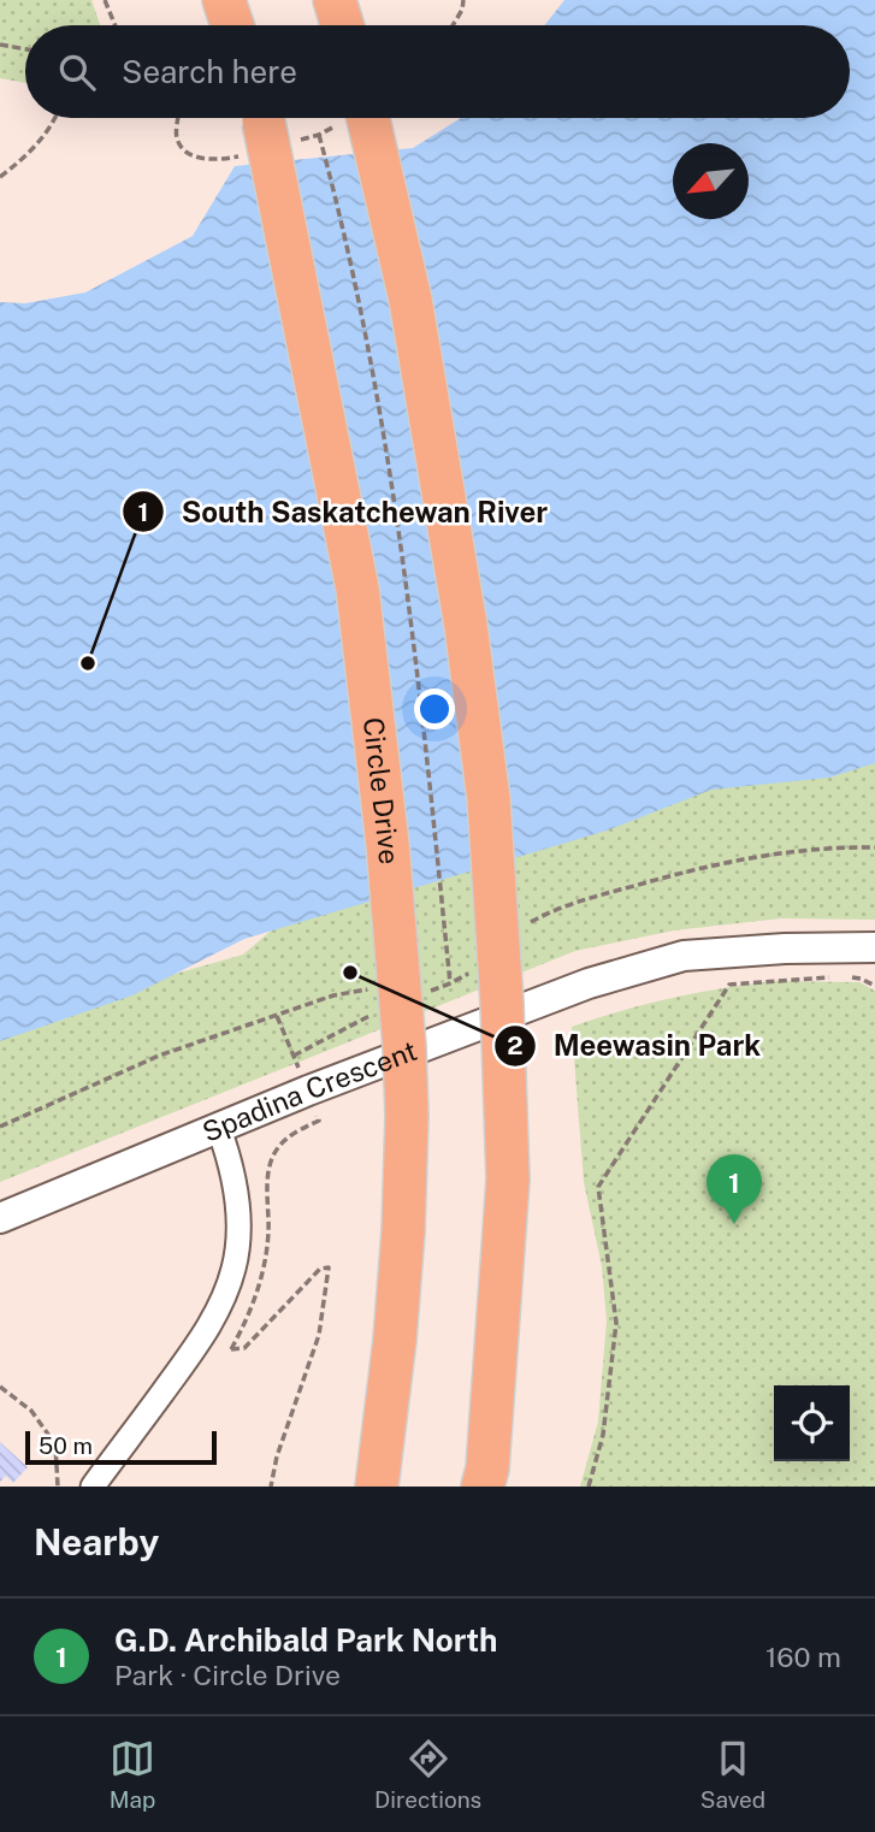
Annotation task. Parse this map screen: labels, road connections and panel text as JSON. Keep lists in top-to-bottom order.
{
  "streets": {
    "highway": ["Circle Drive"],
    "street": ["Spadina Crescent"]
  },
  "places": ["South Saskatchewan River", "Meewasin Park"],
  "scale_bar": "50 m",
  "north": "bottom left",
  "page": {
    "search": "Search here",
    "pins": "1",
    "scale": "50 m",
    "heading": "Nearby",
    "list": [
      {
        "mark": "1",
        "name": "G.D. Archibald Park North",
        "note": "Park · Circle Drive",
        "value": "160 m"
      }
    ],
    "nav": ["Map", "Directions", "Saved"]
  }
}
